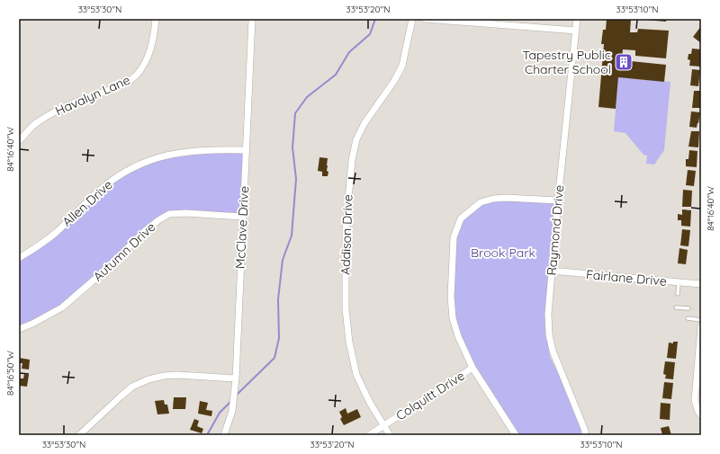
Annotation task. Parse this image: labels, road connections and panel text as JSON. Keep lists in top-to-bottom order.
{
  "streets": {
    "street": [
      "Havalyn Lane",
      "Allen Drive",
      "McClave Drive",
      "Raymond Drive",
      "Addison Drive",
      "Autumn Drive",
      "Fairlane Drive",
      "Colquitt Drive"
    ]
  },
  "crossings": [
    ["Allen Drive", "McClave Drive"],
    ["McClave Drive", "Autumn Drive"],
    ["Raymond Drive", "Fairlane Drive"],
    ["Addison Drive", "Colquitt Drive"]
  ],
  "parks": ["Brook Park"],
  "places": {
    "building": ["Tapestry Public Charter School"]
  },
  "coordinates": [
    "33°53'30\"N",
    "33°53'20\"N",
    "33°53'10\"N",
    "84°16'40\"W",
    "84°16'50\"W"
  ]
}
